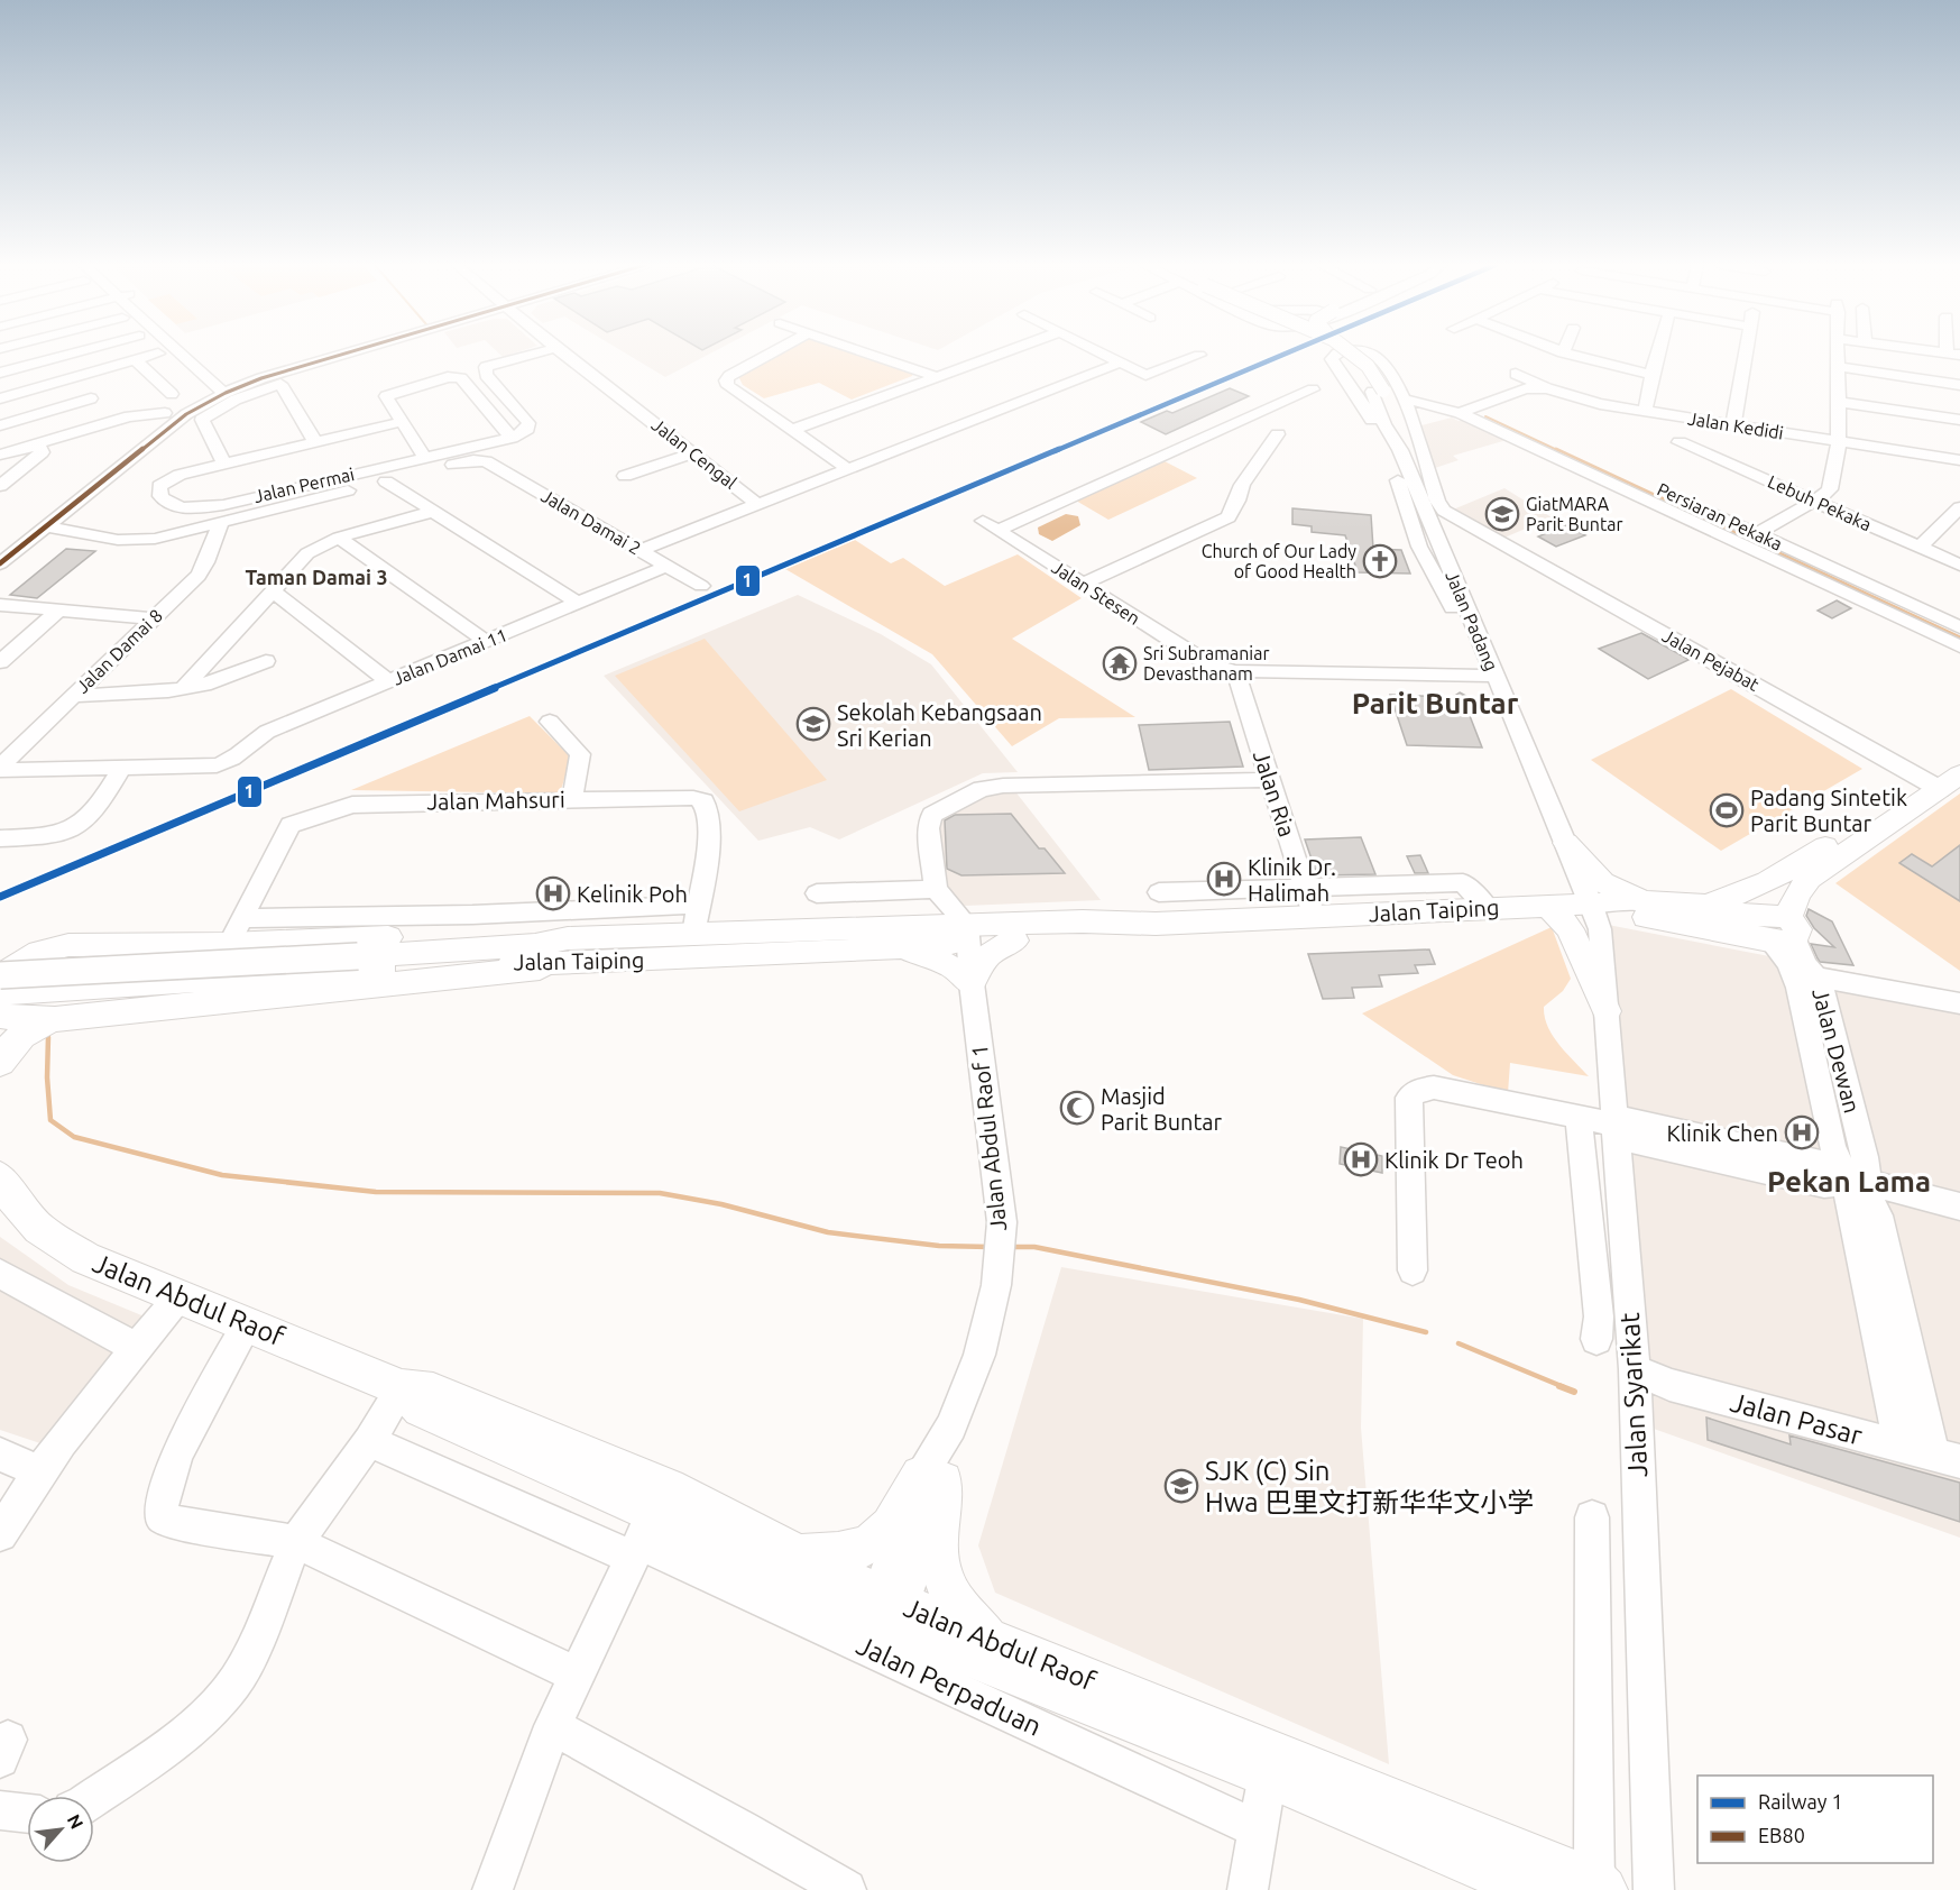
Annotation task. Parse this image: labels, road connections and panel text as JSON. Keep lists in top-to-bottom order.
{
  "streets": {
    "main road": ["Jalan Taiping", "Jalan Abdul Raof"],
    "street": [
      "Jalan Kedidi",
      "Jalan Cengal",
      "Jalan Permai",
      "Lebuh Pekaka",
      "Persiaran Pekaka",
      "Jalan Damai 2",
      "Jalan Stesen",
      "Jalan Padang",
      "Jalan Damai 8",
      "Jalan Damai 11",
      "Jalan Pejabat",
      "Jalan Ria",
      "Jalan Mahsuri",
      "Jalan Dewan",
      "Jalan Abdul Raof 1",
      "Jalan Syarikat",
      "Jalan Pasar",
      "Jalan Perpaduan"
    ]
  },
  "crossings": [
    ["Jalan Damai 2", "Jalan Damai 11"],
    ["Jalan Stesen", "Jalan Padang"],
    ["Jalan Stesen", "Jalan Ria"],
    ["Jalan Padang", "Jalan Taiping"],
    ["Jalan Padang", "Jalan Syarikat"],
    ["Jalan Ria", "Jalan Taiping"],
    ["Jalan Taiping", "Jalan Dewan"],
    ["Jalan Taiping", "Jalan Abdul Raof 1"],
    ["Jalan Taiping", "Jalan Syarikat"],
    ["Jalan Dewan", "Jalan Pasar"],
    ["Jalan Abdul Raof 1", "Jalan Abdul Raof"],
    ["Jalan Abdul Raof", "Jalan Perpaduan"],
    ["Jalan Syarikat", "Jalan Pasar"]
  ],
  "districts": ["Taman Damai 3", "Parit Buntar", "Pekan Lama"],
  "places": {
    "school or university": ["GiatMARA Parit Buntar", "Sekolah Kebangsaan Sri Kerian", "SJK (C) Sin Hwa 巴里文打新华华文小学"],
    "church": ["Church of Our Lady of Good Health"],
    "temple": ["Sri Subramaniar Devasthanam"],
    "sports": ["Padang Sintetik Parit Buntar"],
    "hospital": [
      "Klinik Dr. Halimah",
      "Kelinik Poh",
      "Klinik Chen",
      "Klinik Dr Teoh"
    ],
    "mosque": ["Masjid Parit Buntar"]
  },
  "lines": ["rail line 1", "transit line EB80"],
  "legend": ["Railway 1", "EB80"],
  "north": "top right"
}
